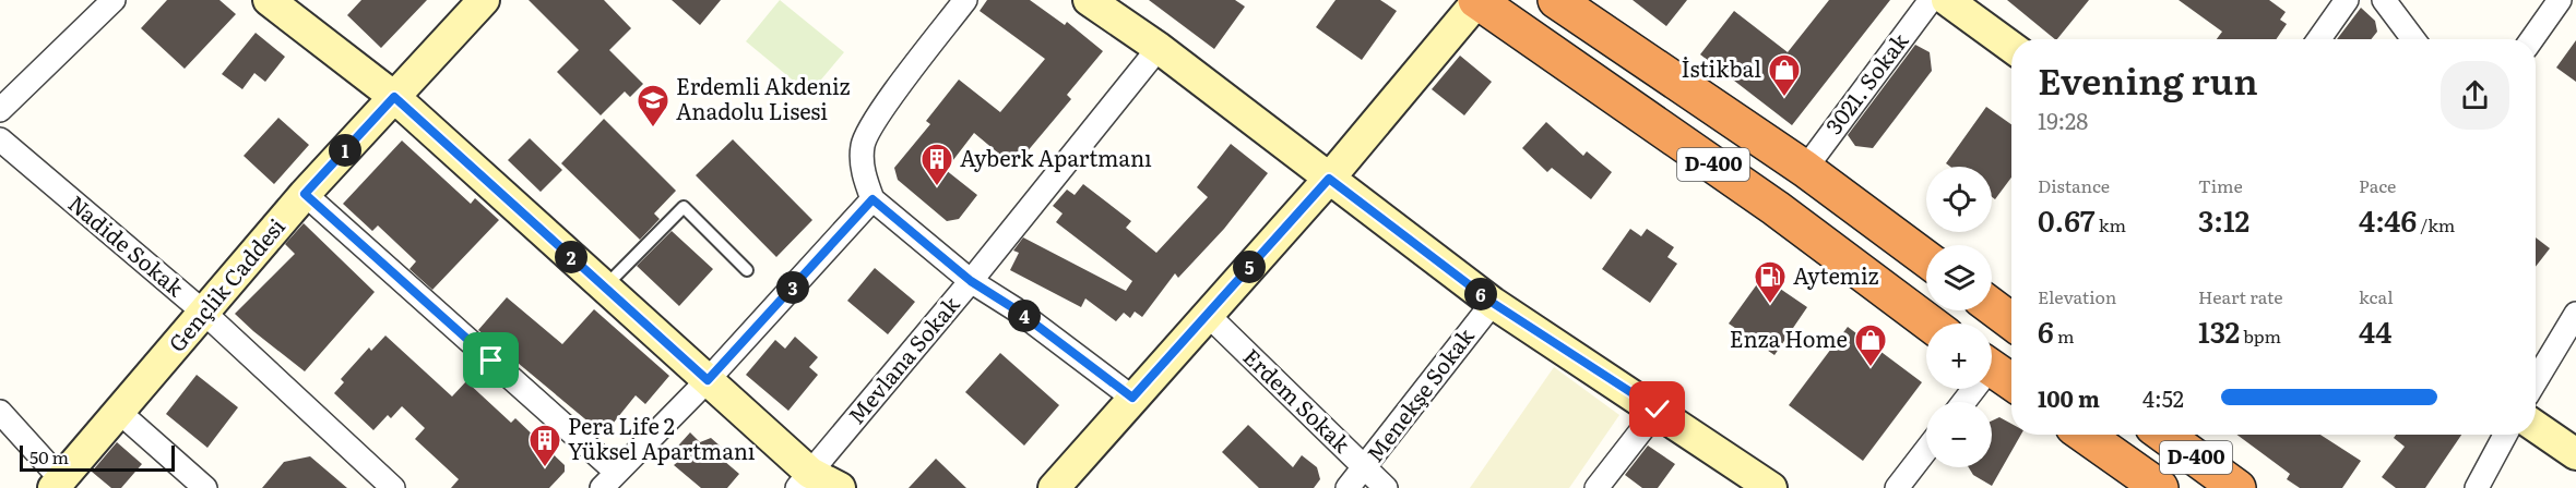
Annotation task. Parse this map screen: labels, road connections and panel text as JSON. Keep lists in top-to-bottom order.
{
  "streets": {
    "highway": ["D-400"],
    "street": [
      "3021. Sokak",
      "Nadide Sokak",
      "Gençlik Caddesi",
      "Mevlana Sokak",
      "Menekşe Sokak",
      "Erdem Sokak"
    ]
  },
  "crossings": [
    ["3021. Sokak", "D-400"],
    ["Nadide Sokak", "Gençlik Caddesi"],
    ["Menekşe Sokak", "Erdem Sokak"]
  ],
  "places": {
    "shop": ["İstikbal", "Enza Home"],
    "school or university": ["Erdemli Akdeniz Anadolu Lisesi"],
    "building": ["Ayberk Apartmanı", "Pera Life 2 Yüksel Apartmanı"],
    "fuel station": ["Aytemiz"]
  },
  "scale_bar": "50 m",
  "page": {
    "heading": ["Evening run", "19:28"],
    "pins": [
      "1",
      "2",
      "5",
      "3",
      "6",
      "4"
    ],
    "stats": [
      ["Distance", "0.67 km"],
      ["Time", "3:12"],
      ["Pace", "4:46 /km"],
      ["Elevation", "6 m"],
      ["Heart rate", "132 bpm"],
      ["kcal", "44"]
    ],
    "map_buttons": ["+", "−"],
    "list": [
      {
        "name": "100 m",
        "note": "4:52"
      }
    ],
    "scale": "50 m"
  }
}
